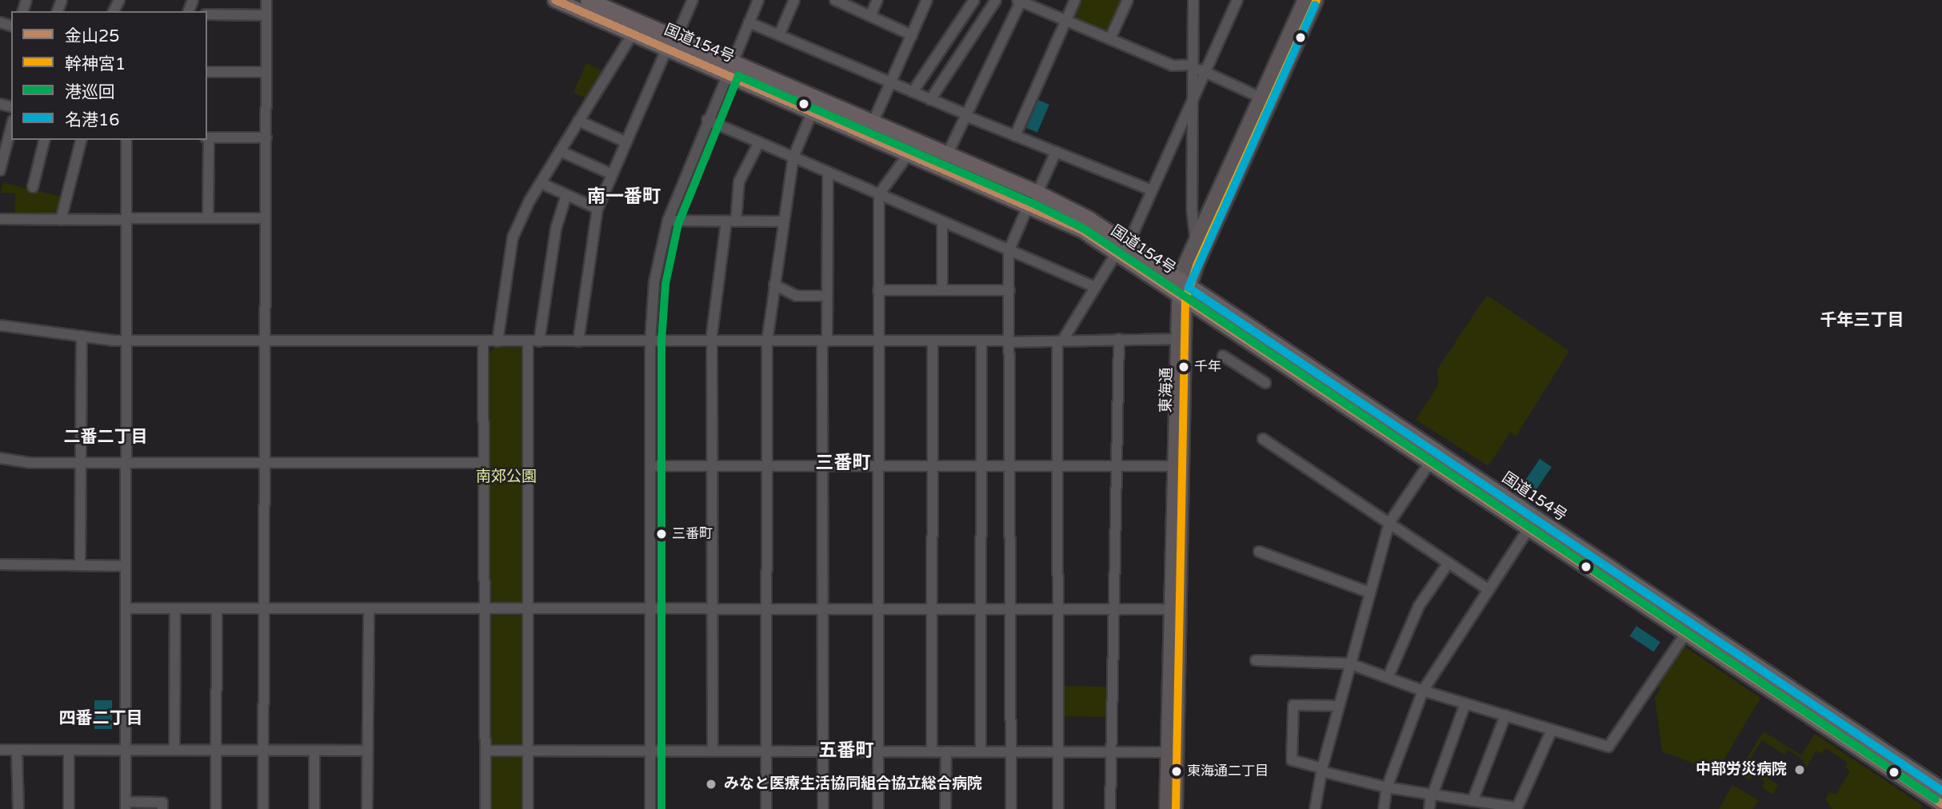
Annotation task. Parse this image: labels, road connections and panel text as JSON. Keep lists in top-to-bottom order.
{
  "streets": {
    "highway": ["国道154号"],
    "main road": ["東海通"]
  },
  "crossings": [
    ["国道154号", "東海通"]
  ],
  "districts": [
    "南一番町",
    "千年三丁目",
    "二番二丁目",
    "三番町",
    "四番二丁目",
    "五番町"
  ],
  "parks": ["南郊公園"],
  "places": [
    "千年",
    "三番町",
    "中部労災病院",
    "東海通二丁目",
    "みなと医療生活協同組合協立総合病院"
  ],
  "lines": [
    "transit line 金山25",
    "transit line 幹神宮1",
    "transit line 名港16",
    "transit line 港巡回"
  ],
  "legend": [
    "金山25",
    "幹神宮1",
    "港巡回",
    "名港16"
  ]
}
